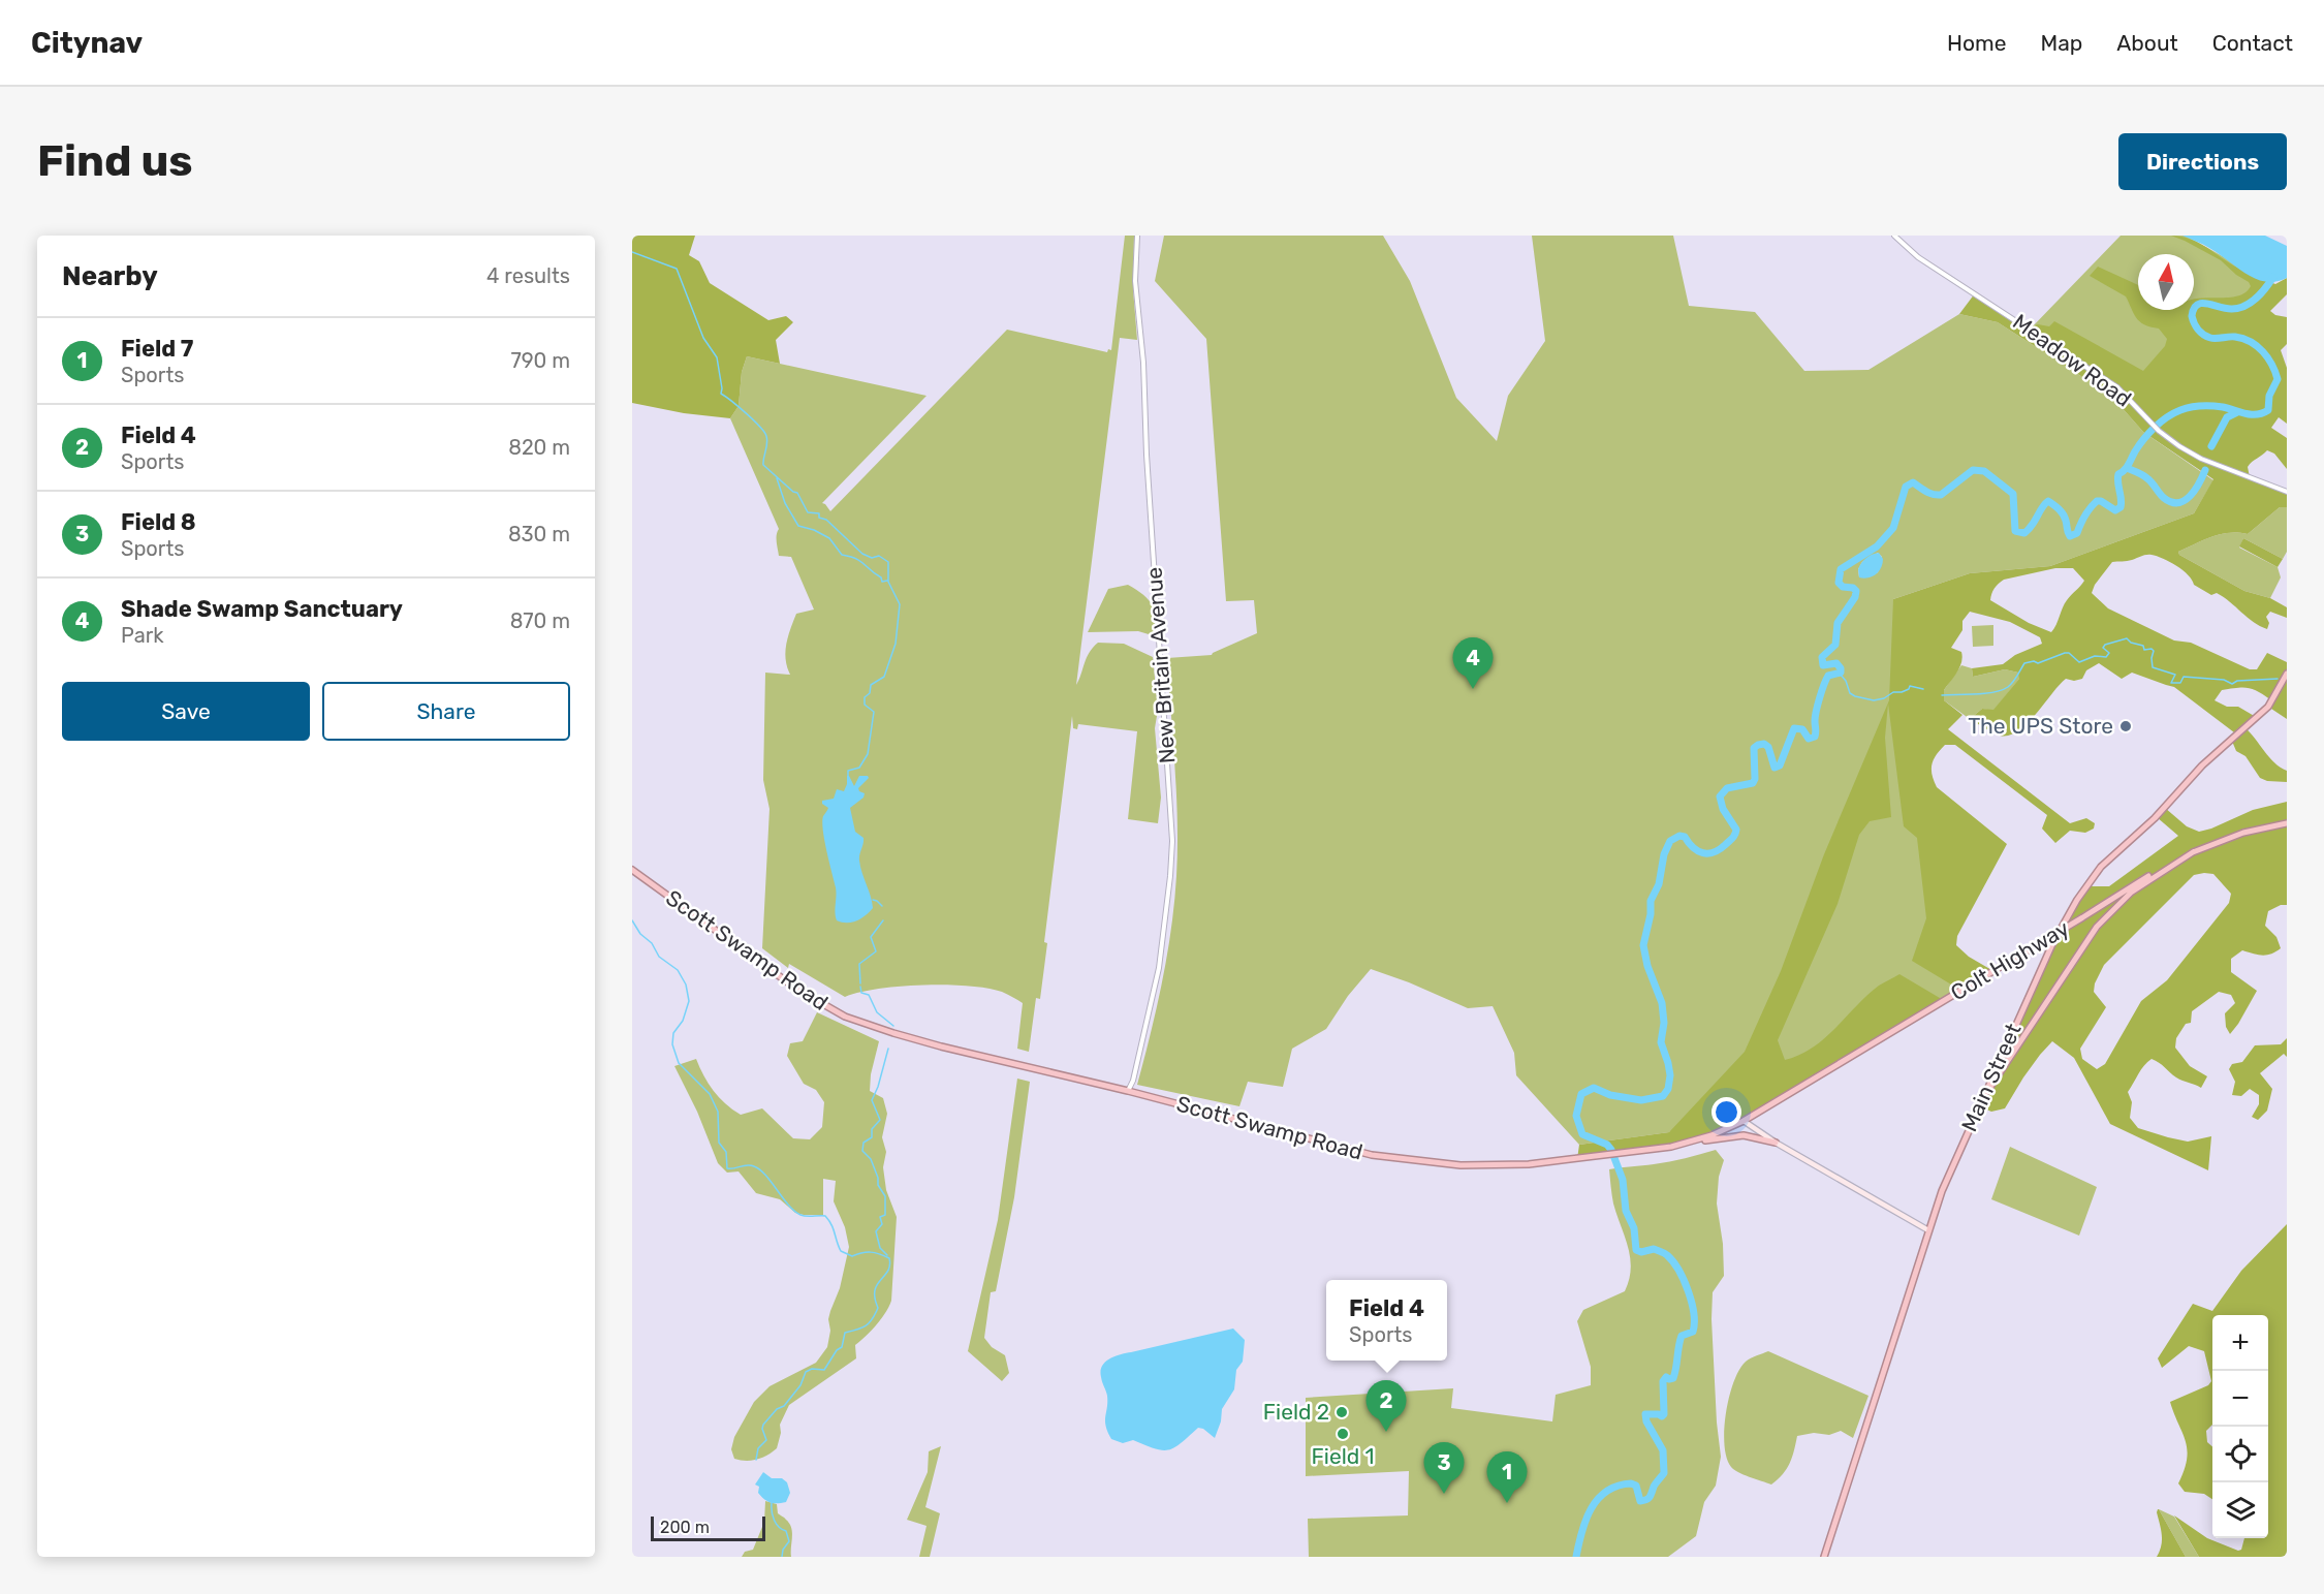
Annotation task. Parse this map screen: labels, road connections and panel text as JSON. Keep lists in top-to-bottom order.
{
  "streets": {
    "highway": ["Scott Swamp Road", "Colt Highway", "Main Street"],
    "street": ["Meadow Road", "New Britain Avenue"]
  },
  "crossings": [
    ["New Britain Avenue", "Scott Swamp Road"],
    ["Scott Swamp Road", "Colt Highway"]
  ],
  "places": ["The UPS Store", "Field 2", "Field 1"],
  "scale_bar": "200 m",
  "north": "top",
  "page": {
    "header": "Citynav",
    "nav": [
      "Home",
      "Map",
      "About",
      "Contact"
    ],
    "buttons": [
      "Directions",
      ["Save", "Share"]
    ],
    "title": "Find us",
    "heading": ["Nearby", "4 results"],
    "list": [
      {
        "mark": "1",
        "name": "Field 7",
        "note": "Sports",
        "value": "790 m"
      },
      {
        "mark": "2",
        "name": "Field 4",
        "note": "Sports",
        "value": "820 m"
      },
      {
        "mark": "3",
        "name": "Field 8",
        "note": "Sports",
        "value": "830 m"
      },
      {
        "mark": "4",
        "name": "Shade Swamp Sanctuary",
        "note": "Park",
        "value": "870 m"
      }
    ],
    "pins": [
      "4",
      "2",
      "3",
      "1"
    ],
    "popup": ["Field 4", "Sports"],
    "map_buttons": ["+", "−"],
    "scale": "200 m"
  }
}
